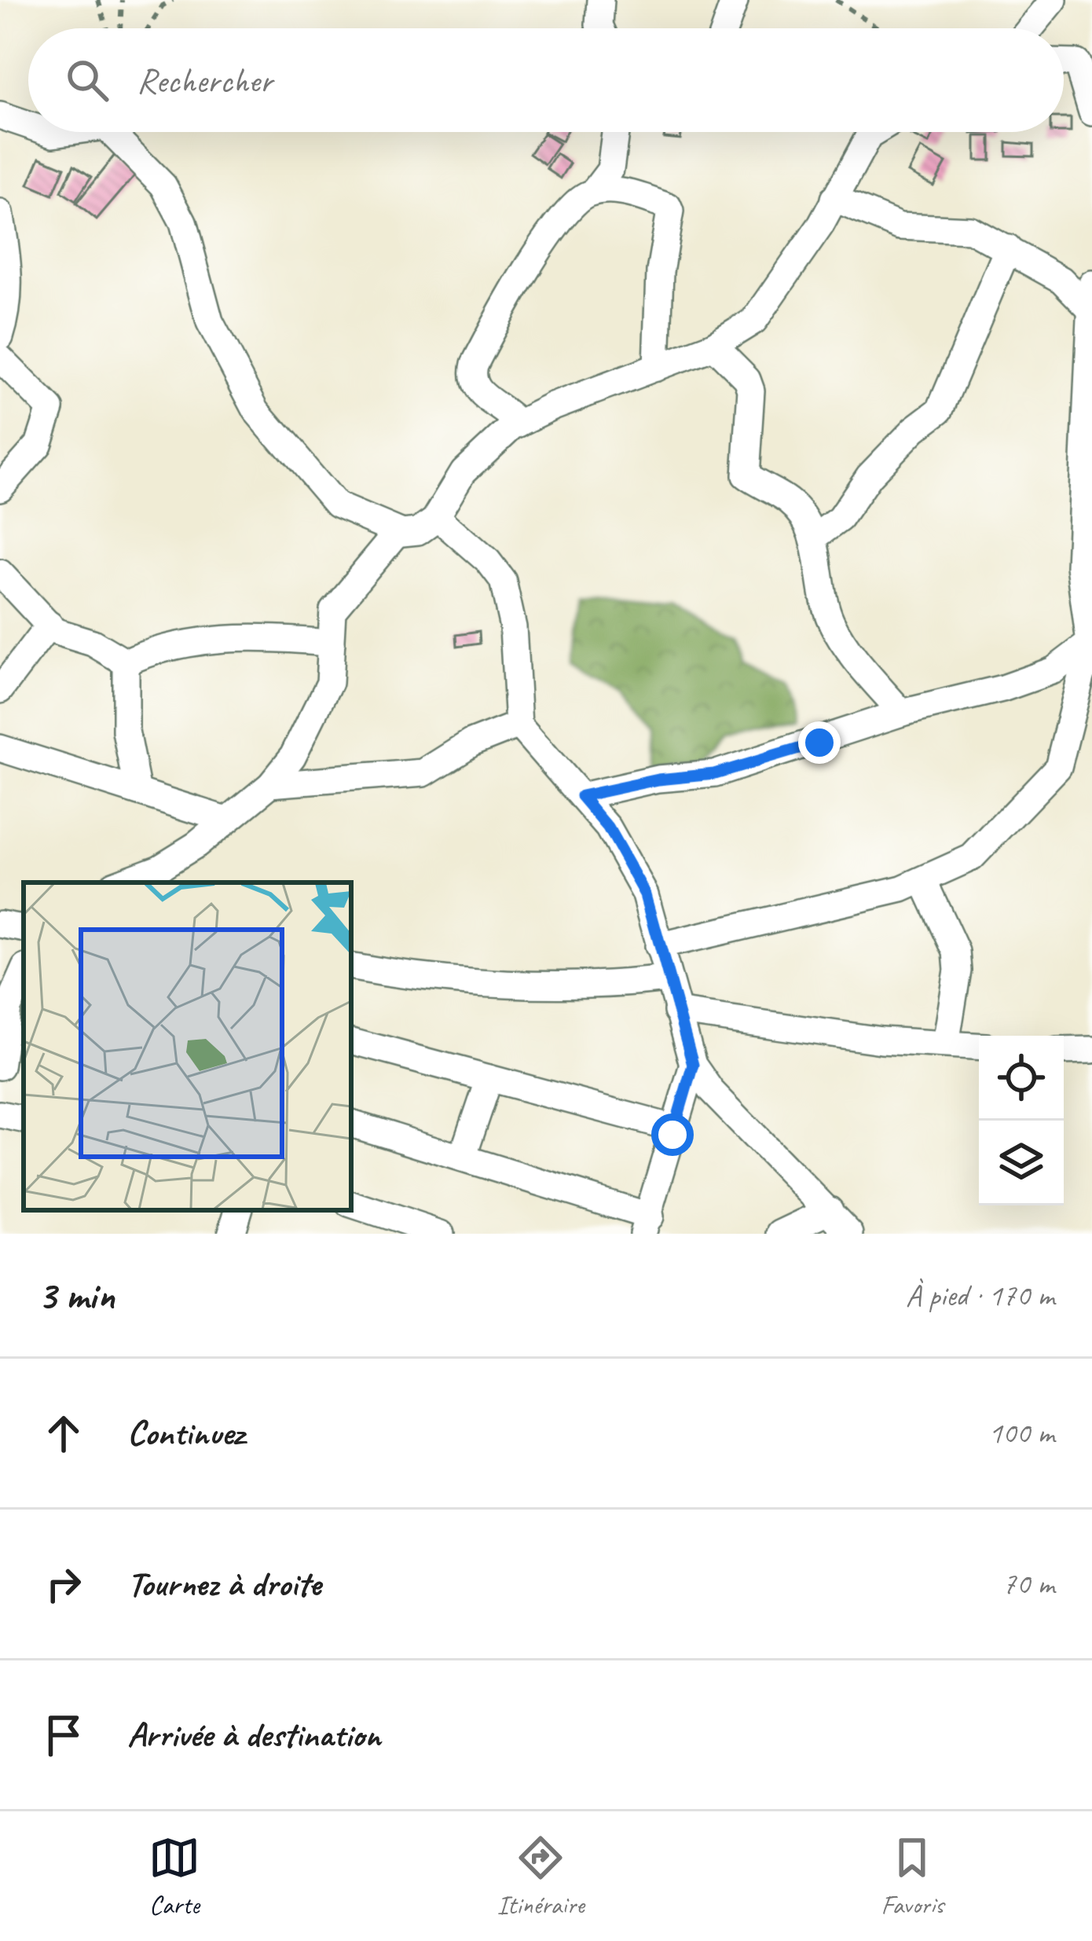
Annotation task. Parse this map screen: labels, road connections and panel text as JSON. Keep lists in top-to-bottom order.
{
  "page": {
    "search": "Rechercher",
    "heading": ["3 min", "À pied · 170 m"],
    "list": [
      ["Continuez", "100 m"],
      ["Tournez à droite", "70 m"],
      "Arrivée à destination"
    ],
    "nav": ["Carte", "Itinéraire", "Favoris"]
  }
}
